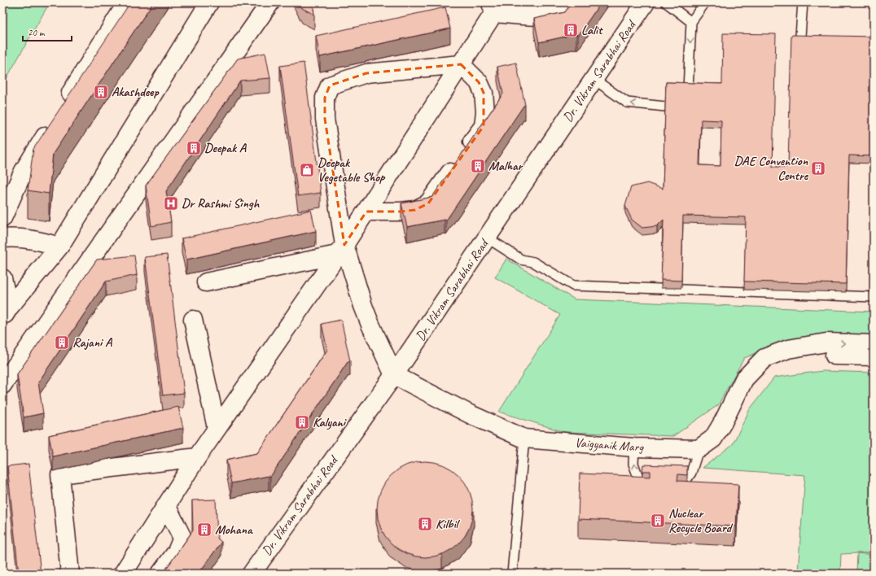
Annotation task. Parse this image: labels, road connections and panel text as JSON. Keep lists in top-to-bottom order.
{
  "streets": {
    "street": ["Dr. Vikram Sarabhai Road", "Vaigyanik Marg"]
  },
  "crossings": [
    ["Dr. Vikram Sarabhai Road", "Vaigyanik Marg"]
  ],
  "places": {
    "building": [
      "Lalit",
      "Akashdeep",
      "Deepak A",
      "Malhar",
      "DAE Convention Centre",
      "Rajani A",
      "Kalyani",
      "Nuclear Recycle Board",
      "Kilbil",
      "Mohana"
    ],
    "shop": ["Deepak Vegetable Shop"],
    "hospital": ["Dr Rashmi Singh"]
  },
  "scale_bar": "20 m"
}
